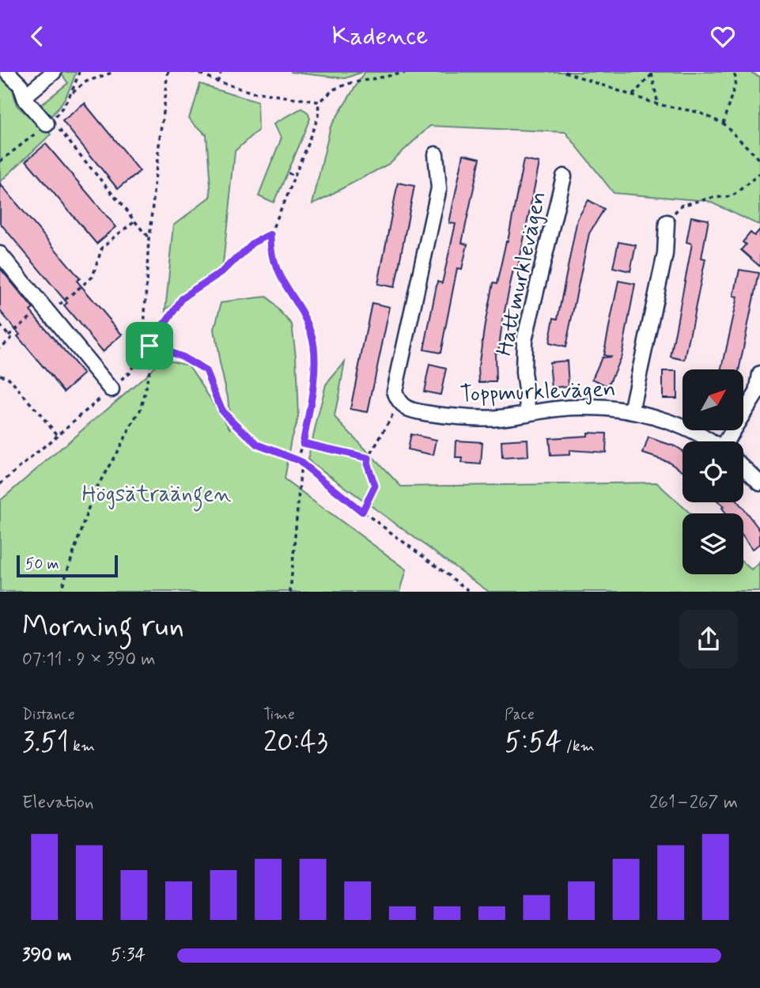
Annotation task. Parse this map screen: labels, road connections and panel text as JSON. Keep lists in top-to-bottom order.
{
  "streets": {
    "street": ["Hattmurklevägen", "Toppmurklevägen"]
  },
  "crossings": [
    ["Hattmurklevägen", "Toppmurklevägen"]
  ],
  "parks": ["Högsätraängen"],
  "scale_bar": "50 m",
  "north": "top right",
  "page": {
    "header": "Kadence",
    "scale": "50 m",
    "heading": ["Morning run", "07:11 · 9 × 390 m"],
    "stats": [
      ["Distance", "3.51 km"],
      ["Time", "20:43"],
      ["Pace", "5:54 /km"]
    ],
    "chart": ["Elevation", "261–267 m"],
    "list": [
      {
        "name": "390 m",
        "note": "5:34"
      }
    ]
  }
}
